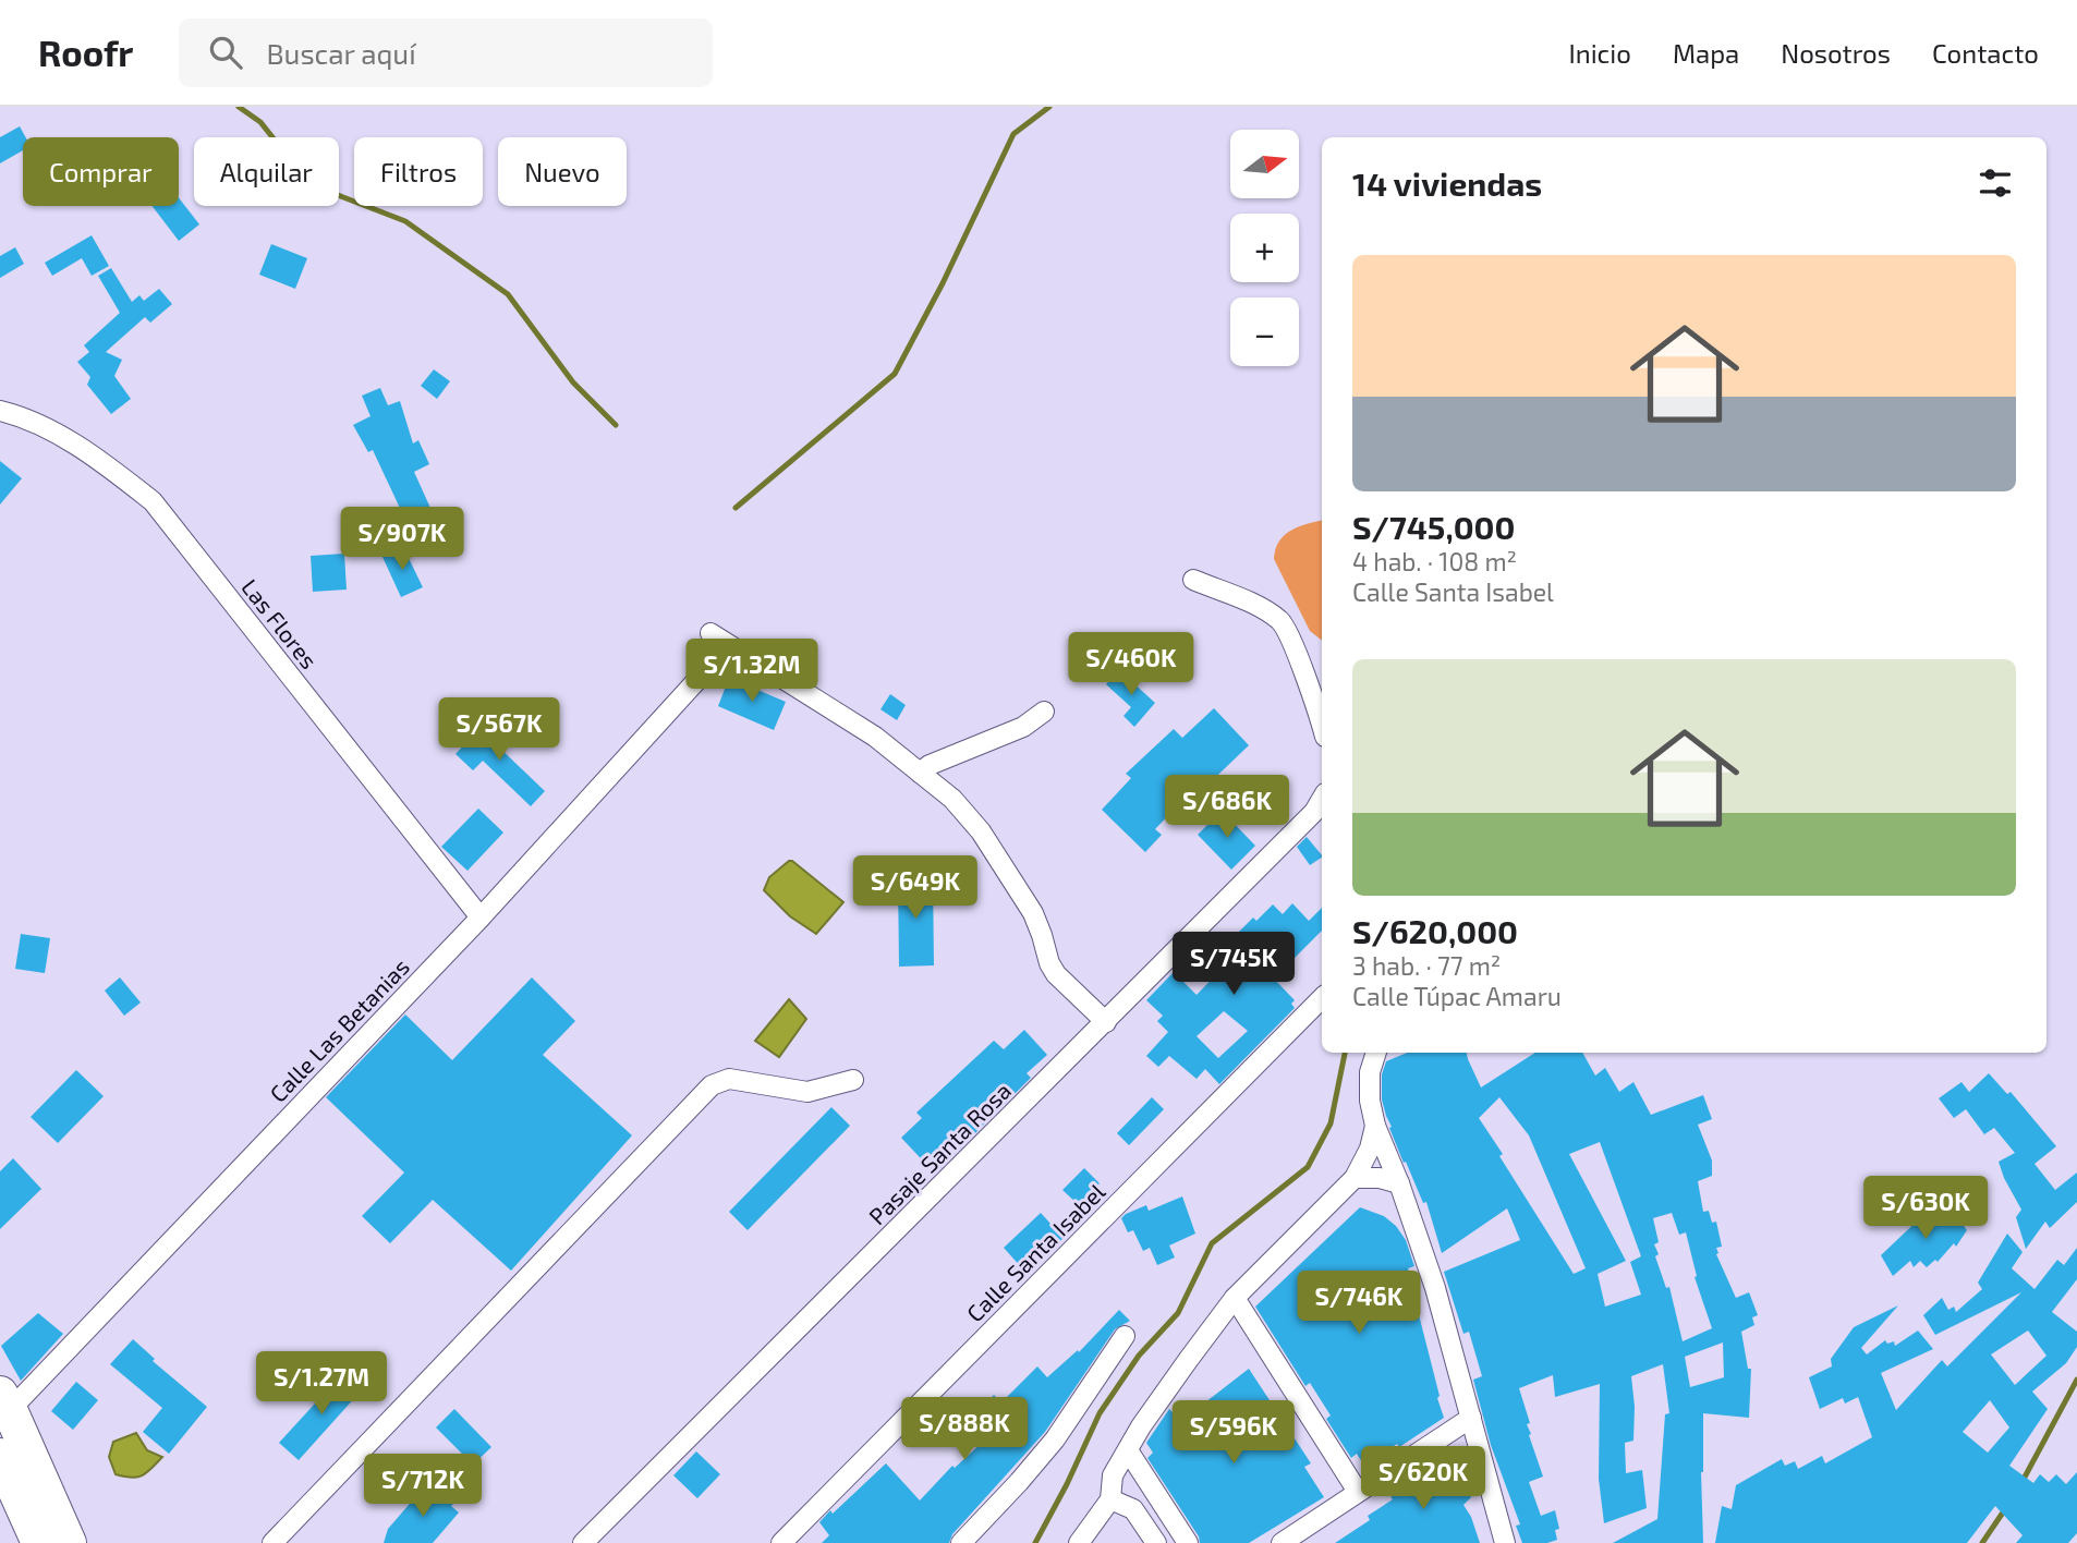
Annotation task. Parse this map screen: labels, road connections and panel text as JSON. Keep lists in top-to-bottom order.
{
  "streets": {
    "street": [
      "Las Flores",
      "Calle Las Betanias",
      "Pasaje Santa Rosa",
      "Calle Santa Isabel"
    ]
  },
  "crossings": [
    ["Las Flores", "Calle Las Betanias"]
  ],
  "north": "right",
  "page": {
    "header": "Roofr",
    "search": "Buscar aquí",
    "nav": [
      "Inicio",
      "Mapa",
      "Nosotros",
      "Contacto"
    ],
    "map_buttons": ["+", "−"],
    "chip": [
      "Comprar",
      "Alquilar",
      "Filtros",
      "Nuevo"
    ],
    "heading": "14 viviendas",
    "list": [
      {
        "name": "S/745,000",
        "note": "4 hab. · 108 m² · Calle Santa Isabel"
      },
      {
        "name": "S/620,000",
        "note": "3 hab. · 77 m² · Calle Túpac Amaru"
      }
    ],
    "price": [
      "S/907K",
      "S/460K",
      "S/1.32M",
      "S/567K",
      "S/686K",
      "S/649K",
      "S/745K",
      "S/630K",
      "S/746K",
      "S/1.27M",
      "S/888K",
      "S/596K",
      "S/620K",
      "S/712K"
    ]
  }
}
